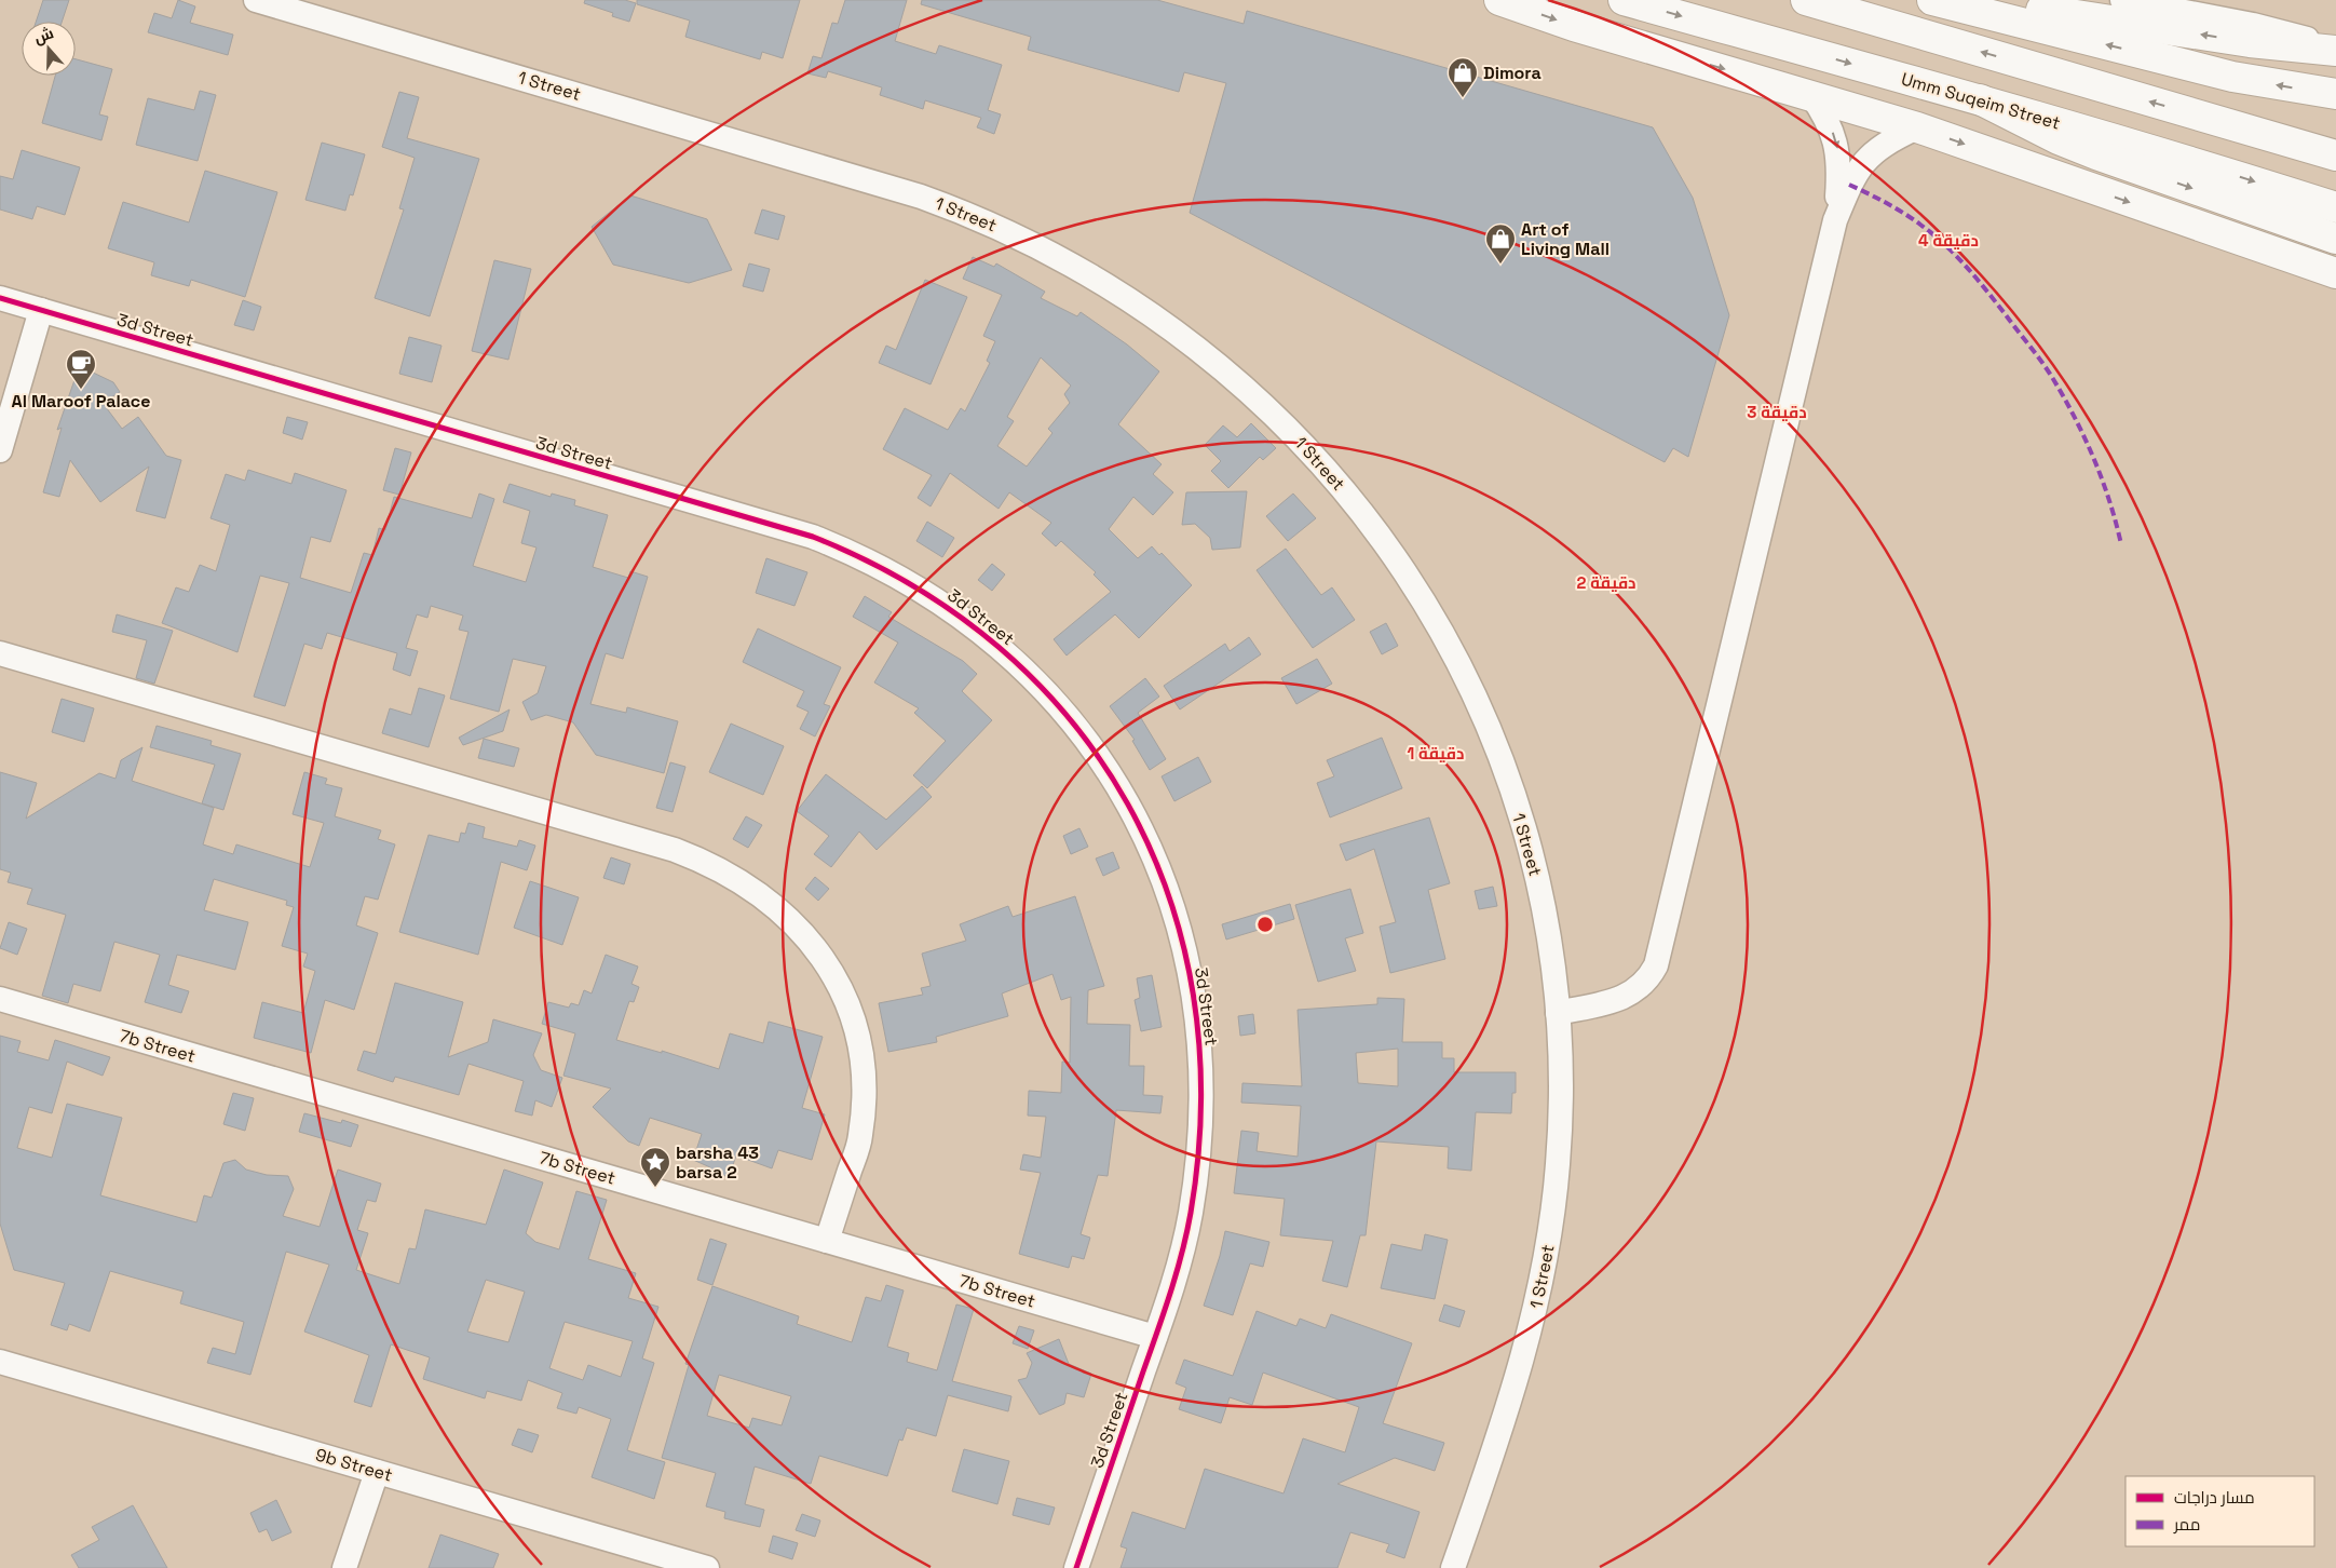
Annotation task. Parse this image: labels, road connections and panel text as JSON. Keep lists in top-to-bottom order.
{
  "streets": {
    "main road": ["Umm Suqeim Street"],
    "street": [
      "1 Street",
      "3d Street",
      "7b Street",
      "9b Street"
    ]
  },
  "crossings": [
    ["3d Street", "7b Street"]
  ],
  "places": {
    "shop": ["Dimora", "Art of Living Mall"],
    "cafe": ["Al Maroof Palace"],
    "place": ["barsha 43 barsa 2"]
  },
  "legend": ["مسار دراجات", "ممر"],
  "north": "top",
  "rings": [
    "4 دقيقة",
    "3 دقيقة",
    "2 دقيقة",
    "1 دقيقة"
  ]
}
